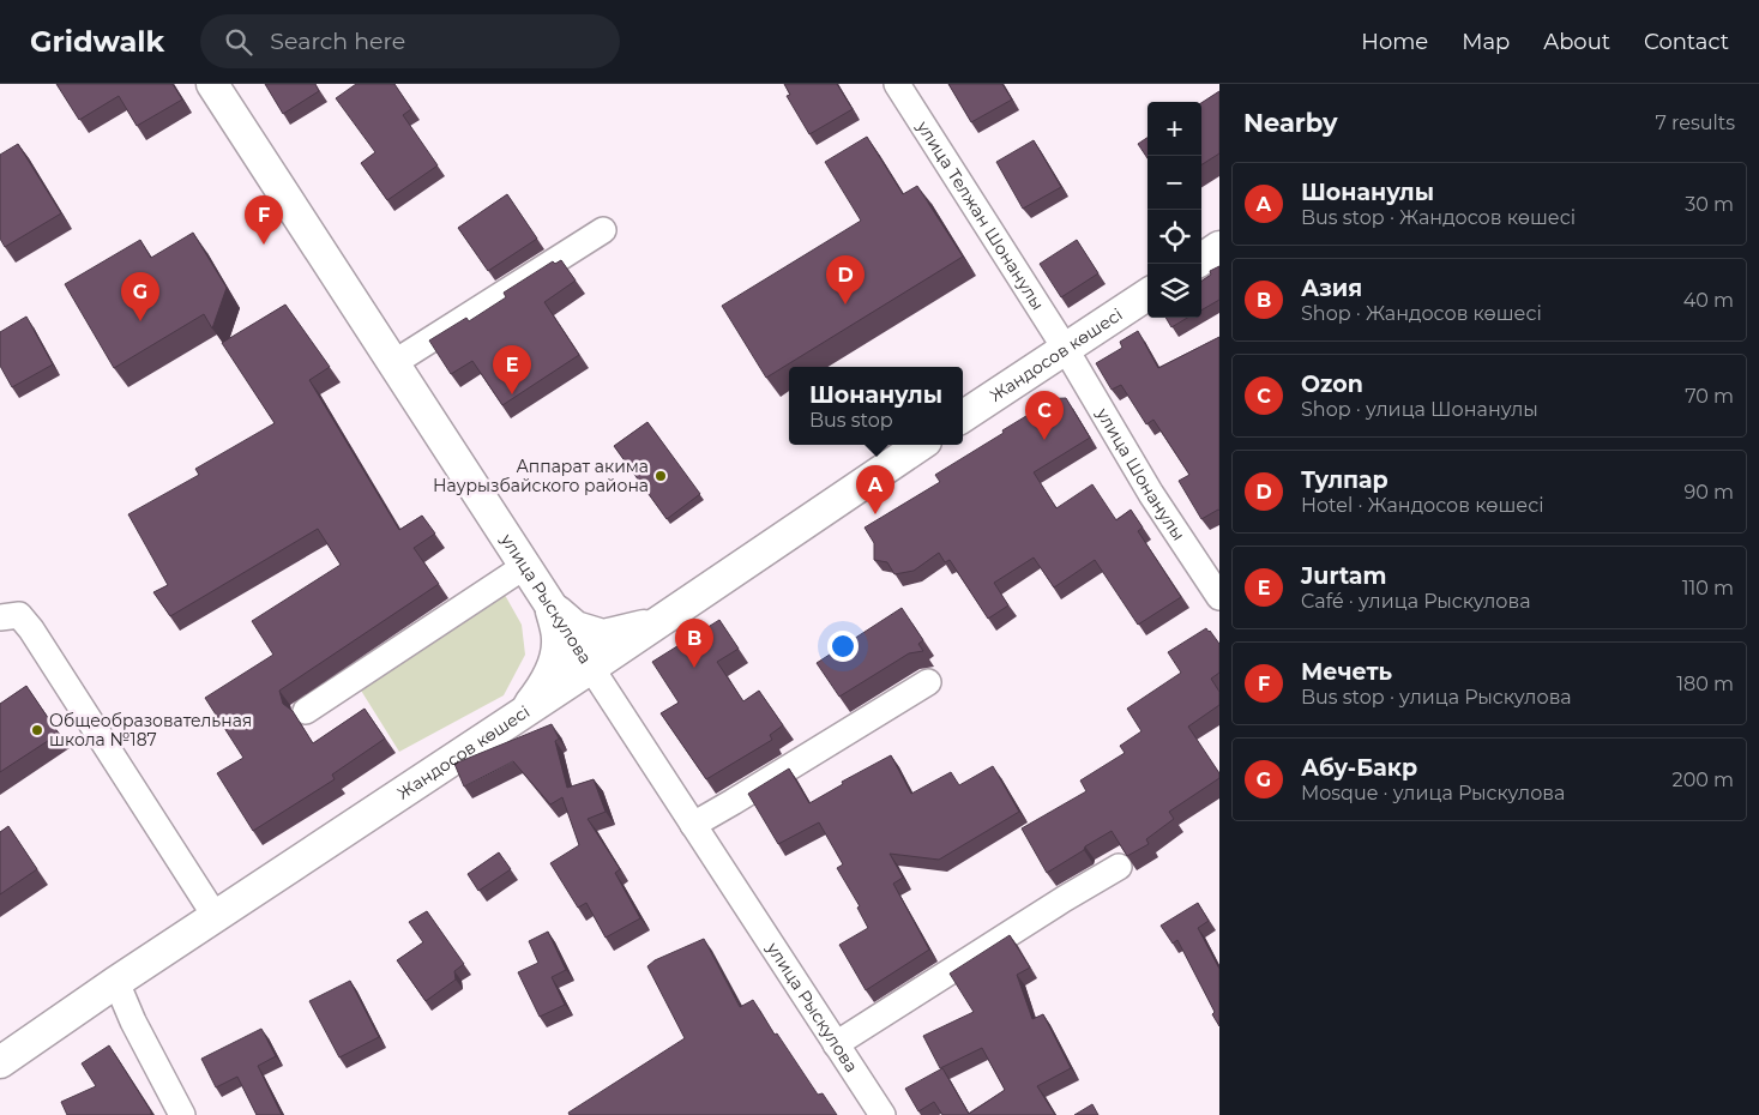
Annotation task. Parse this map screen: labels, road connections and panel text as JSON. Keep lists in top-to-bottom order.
{
  "streets": {
    "main road": ["Жандосов көшесі", "улица Рыскулова"],
    "street": ["улица Телжан Шонанулы", "улица Шонанулы"]
  },
  "crossings": [
    ["улица Телжан Шонанулы", "Жандосов көшесі"],
    ["улица Телжан Шонанулы", "улица Шонанулы"],
    ["Жандосов көшесі", "улица Шонанулы"],
    ["Жандосов көшесі", "улица Рыскулова"]
  ],
  "places": ["Аппарат акима Наурызбайского района", "Общеобразовательная школа №187"],
  "page": {
    "header": "Gridwalk",
    "search": "Search here",
    "nav": [
      "Home",
      "Map",
      "About",
      "Contact"
    ],
    "heading": ["Nearby", "7 results"],
    "map_buttons": ["+", "−"],
    "list": [
      {
        "mark": "A",
        "name": "Шонанулы",
        "note": "Bus stop · Жандосов көшесі",
        "value": "30 m"
      },
      {
        "mark": "B",
        "name": "Азия",
        "note": "Shop · Жандосов көшесі",
        "value": "40 m"
      },
      {
        "mark": "C",
        "name": "Ozon",
        "note": "Shop · улица Шонанулы",
        "value": "70 m"
      },
      {
        "mark": "D",
        "name": "Тулпар",
        "note": "Hotel · Жандосов көшесі",
        "value": "90 m"
      },
      {
        "mark": "E",
        "name": "Jurtam",
        "note": "Café · улица Рыскулова",
        "value": "110 m"
      },
      {
        "mark": "F",
        "name": "Мечеть",
        "note": "Bus stop · улица Рыскулова",
        "value": "180 m"
      },
      {
        "mark": "G",
        "name": "Абу-Бакр",
        "note": "Mosque · улица Рыскулова",
        "value": "200 m"
      }
    ],
    "pins": [
      "F",
      "D",
      "G",
      "E",
      "C",
      "A",
      "B"
    ],
    "popup": ["Шонанулы", "Bus stop"]
  }
}
